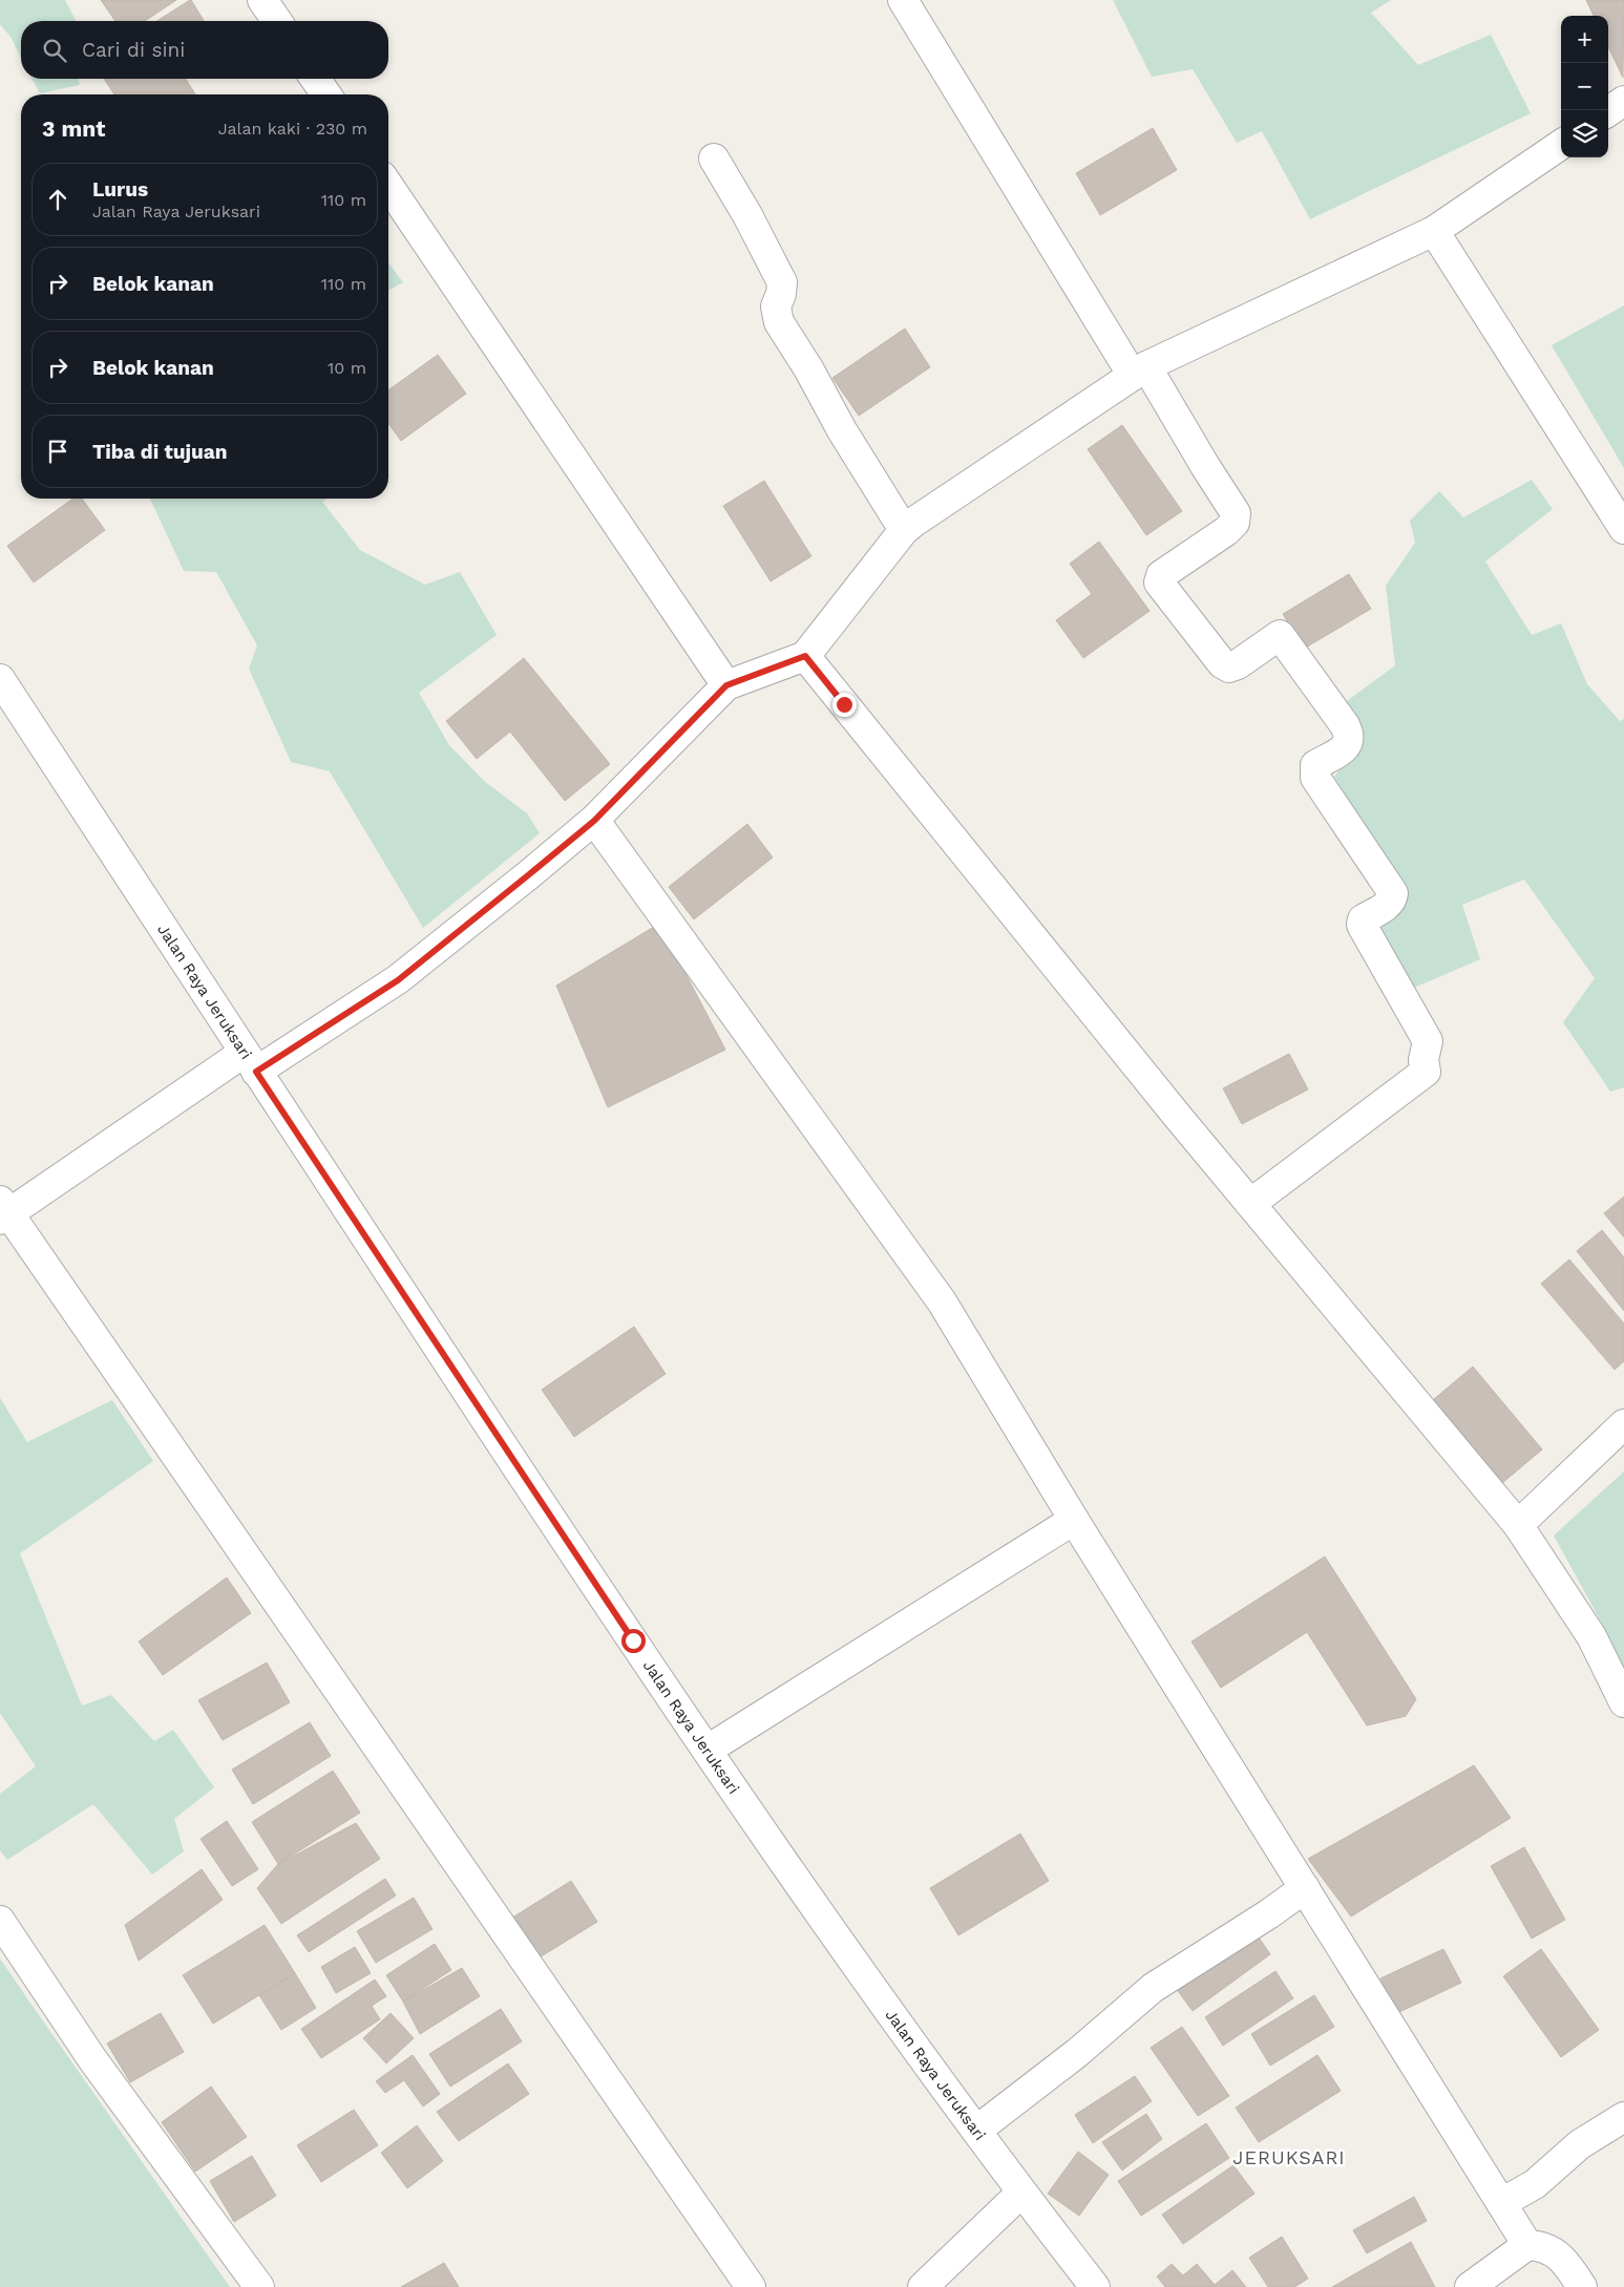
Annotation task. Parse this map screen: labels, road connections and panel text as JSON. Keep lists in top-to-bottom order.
{
  "streets": {
    "street": ["Jalan Raya Jeruksari"]
  },
  "districts": ["JERUKSARI"],
  "page": {
    "map_buttons": ["+", "−"],
    "search": "Cari di sini",
    "heading": ["3 mnt", "Jalan kaki · 230 m"],
    "list": [
      ["Lurus", "Jalan Raya Jeruksari", "110 m"],
      ["Belok kanan", "110 m"],
      ["Belok kanan", "10 m"],
      "Tiba di tujuan"
    ]
  }
}
